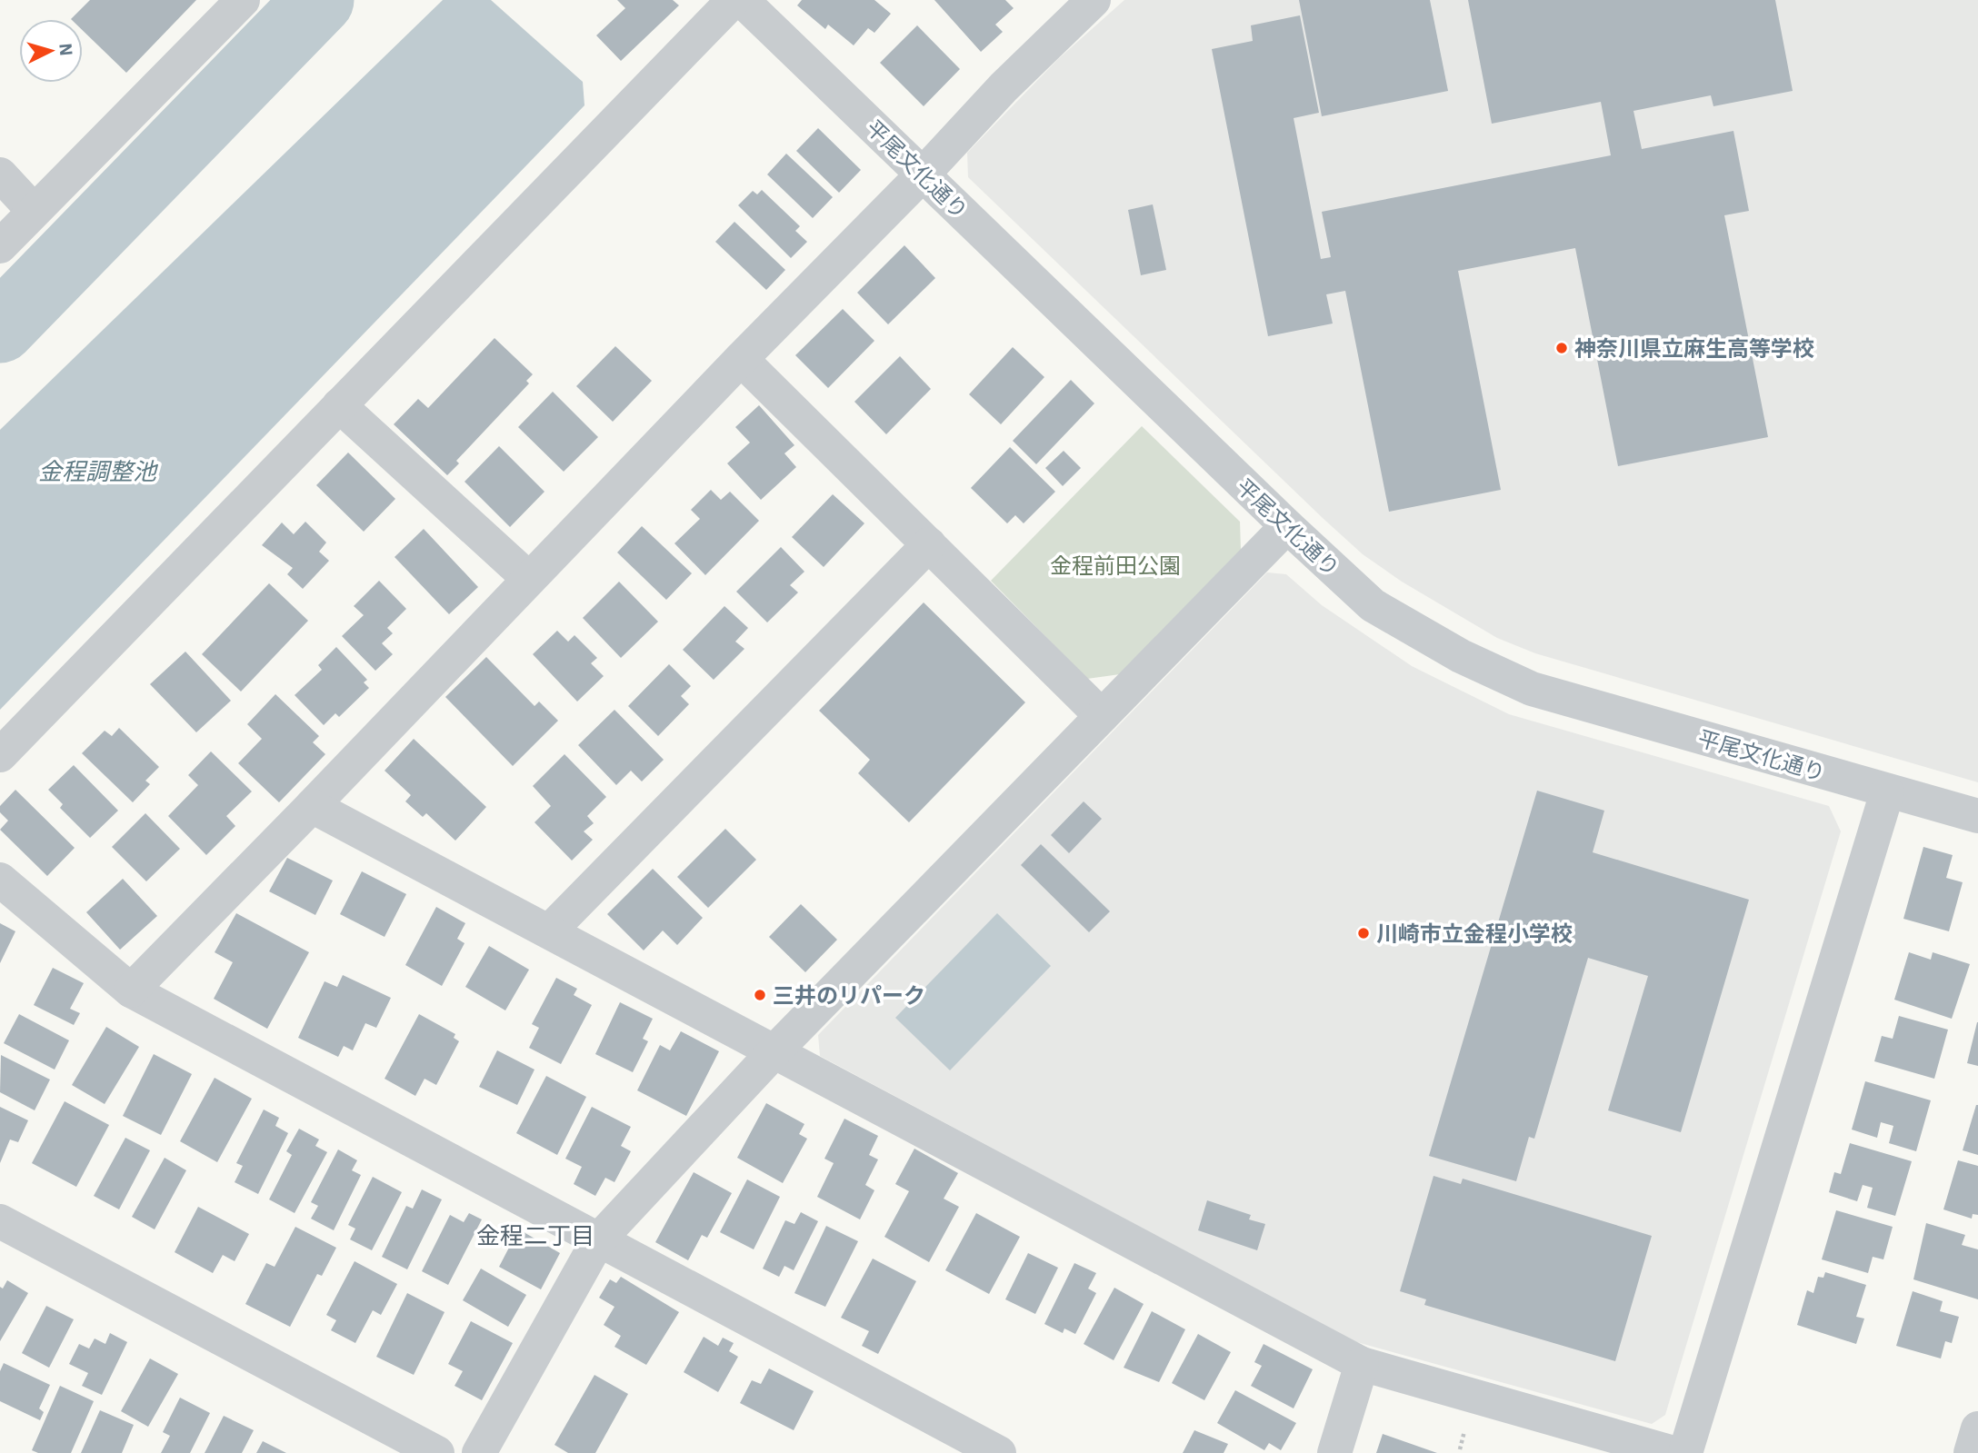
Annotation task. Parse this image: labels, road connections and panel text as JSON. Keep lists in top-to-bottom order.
{
  "streets": {
    "street": ["平尾文化通り"]
  },
  "districts": ["金程二丁目"],
  "water": ["金程調整池"],
  "parks": ["金程前田公園"],
  "places": ["神奈川県立麻生高等学校", "川崎市立金程小学校", "三井のリパーク"],
  "north": "right"
}
